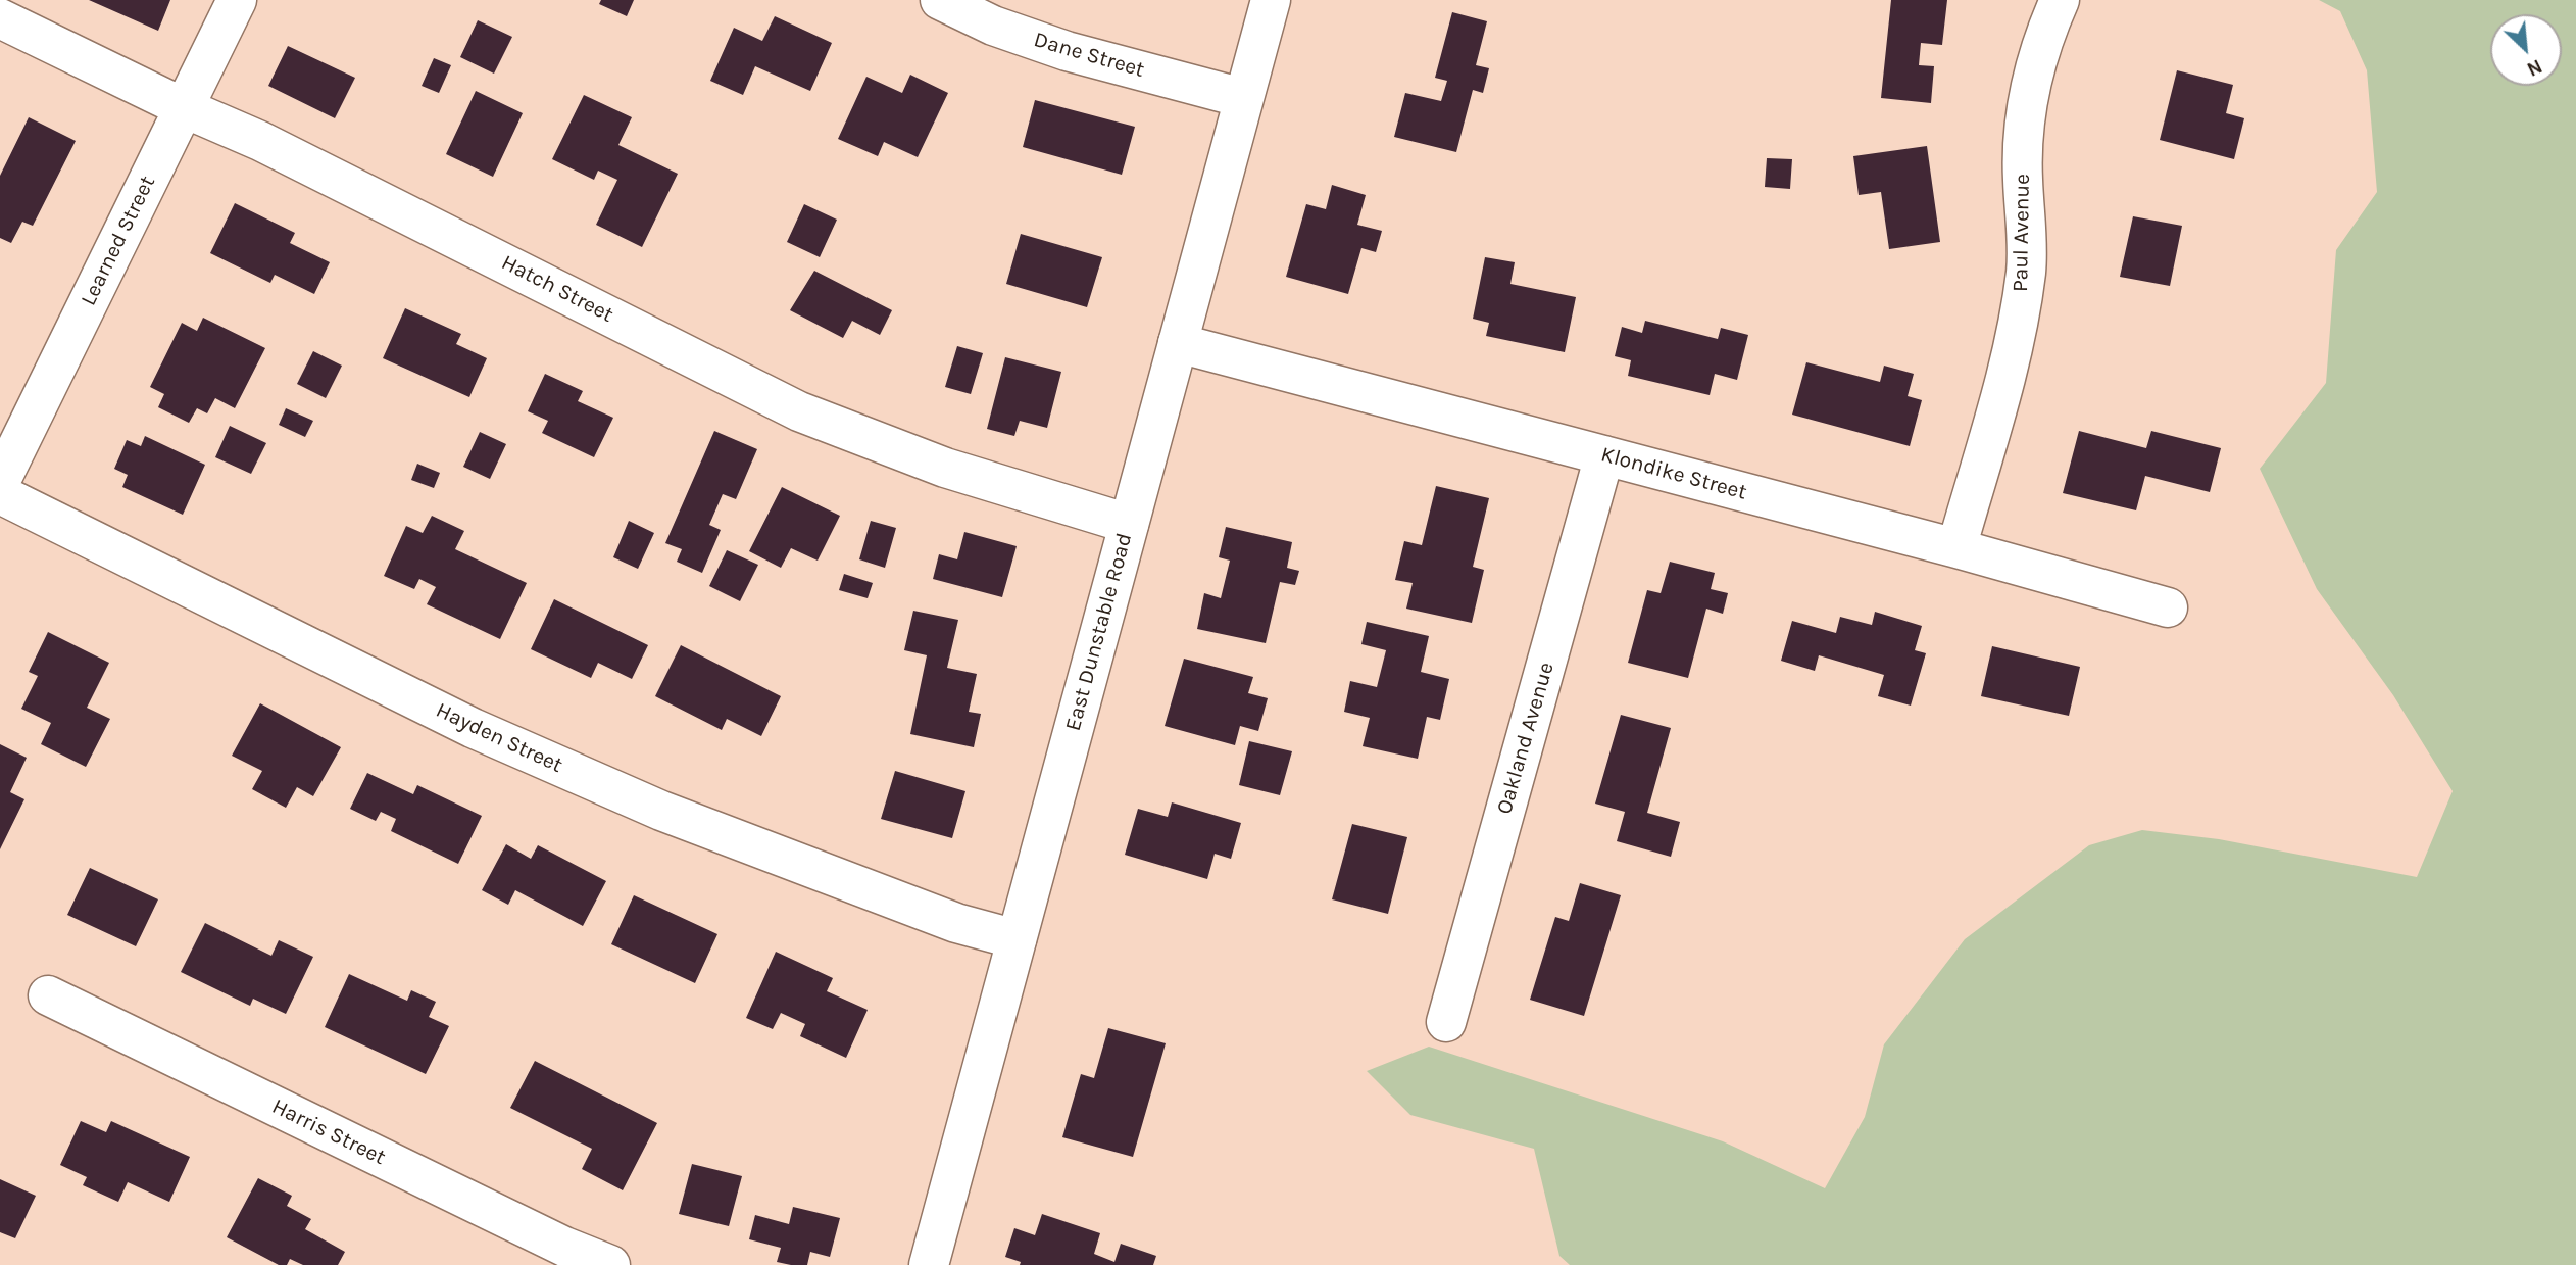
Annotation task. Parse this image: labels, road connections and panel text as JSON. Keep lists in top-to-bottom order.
{
  "streets": {
    "street": [
      "Dane Street",
      "Paul Avenue",
      "Learned Street",
      "Hatch Street",
      "Klondike Street",
      "East Dunstable Road",
      "Hayden Street",
      "Oakland Avenue",
      "Harris Street"
    ]
  },
  "crossings": [
    ["Dane Street", "East Dunstable Road"],
    ["Paul Avenue", "Klondike Street"],
    ["Learned Street", "Hatch Street"],
    ["Hatch Street", "East Dunstable Road"],
    ["Klondike Street", "East Dunstable Road"],
    ["Klondike Street", "Oakland Avenue"],
    ["East Dunstable Road", "Hayden Street"]
  ],
  "north": "bottom right"
}
